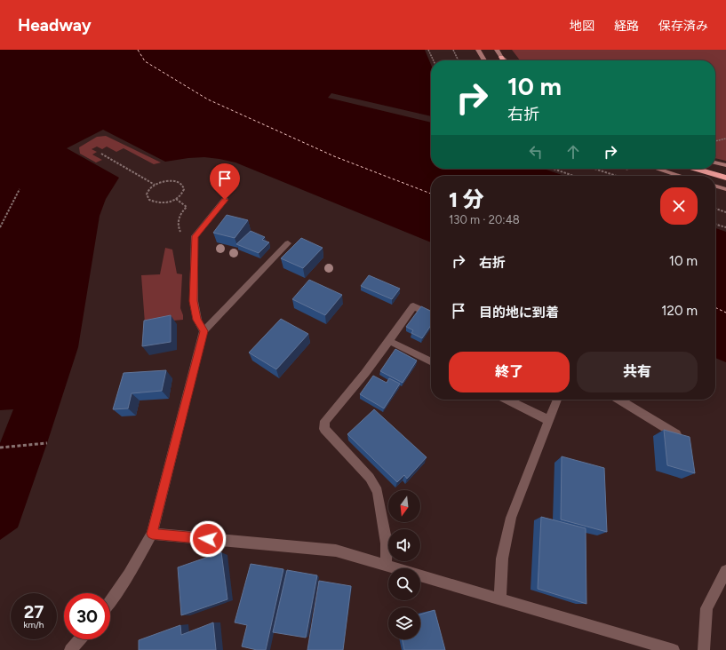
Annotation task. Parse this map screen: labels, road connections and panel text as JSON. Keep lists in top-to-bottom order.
{
  "north": "bottom",
  "page": {
    "header": "Headway",
    "nav": ["地図", "経路", "保存済み"],
    "turn": ["10 m", "右折"],
    "heading": ["1 分", "130 m · 20:48"],
    "list": [
      {
        "name": "右折",
        "value": "10 m"
      },
      {
        "name": "目的地に到着",
        "value": "120 m"
      }
    ],
    "buttons": ["終了", "共有"],
    "speed": "27 km/h",
    "limit": "30"
  }
}
